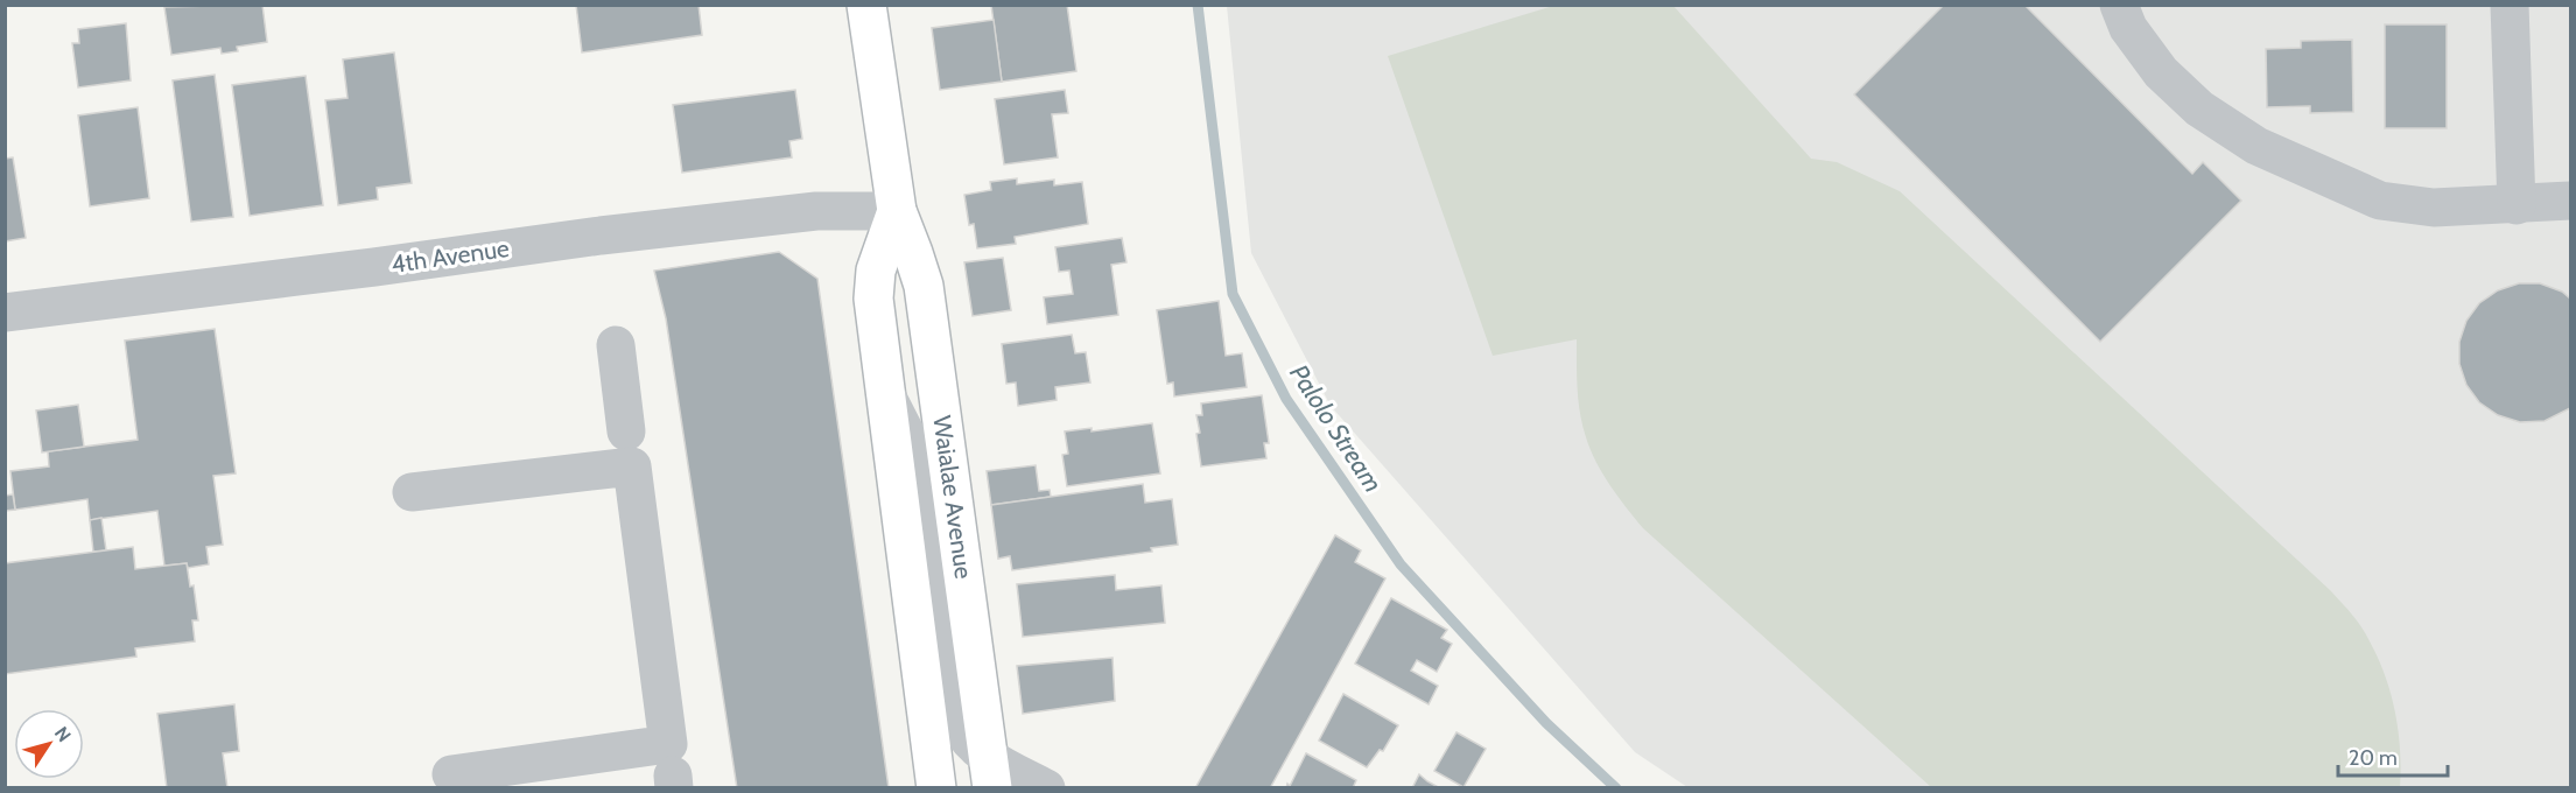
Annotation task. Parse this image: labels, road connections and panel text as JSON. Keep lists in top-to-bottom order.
{
  "streets": {
    "main road": ["Waialae Avenue"],
    "street": ["4th Avenue"]
  },
  "crossings": [
    ["4th Avenue", "Waialae Avenue"]
  ],
  "water": ["Palolo Stream"],
  "scale_bar": "20 m",
  "north": "top right"
}
